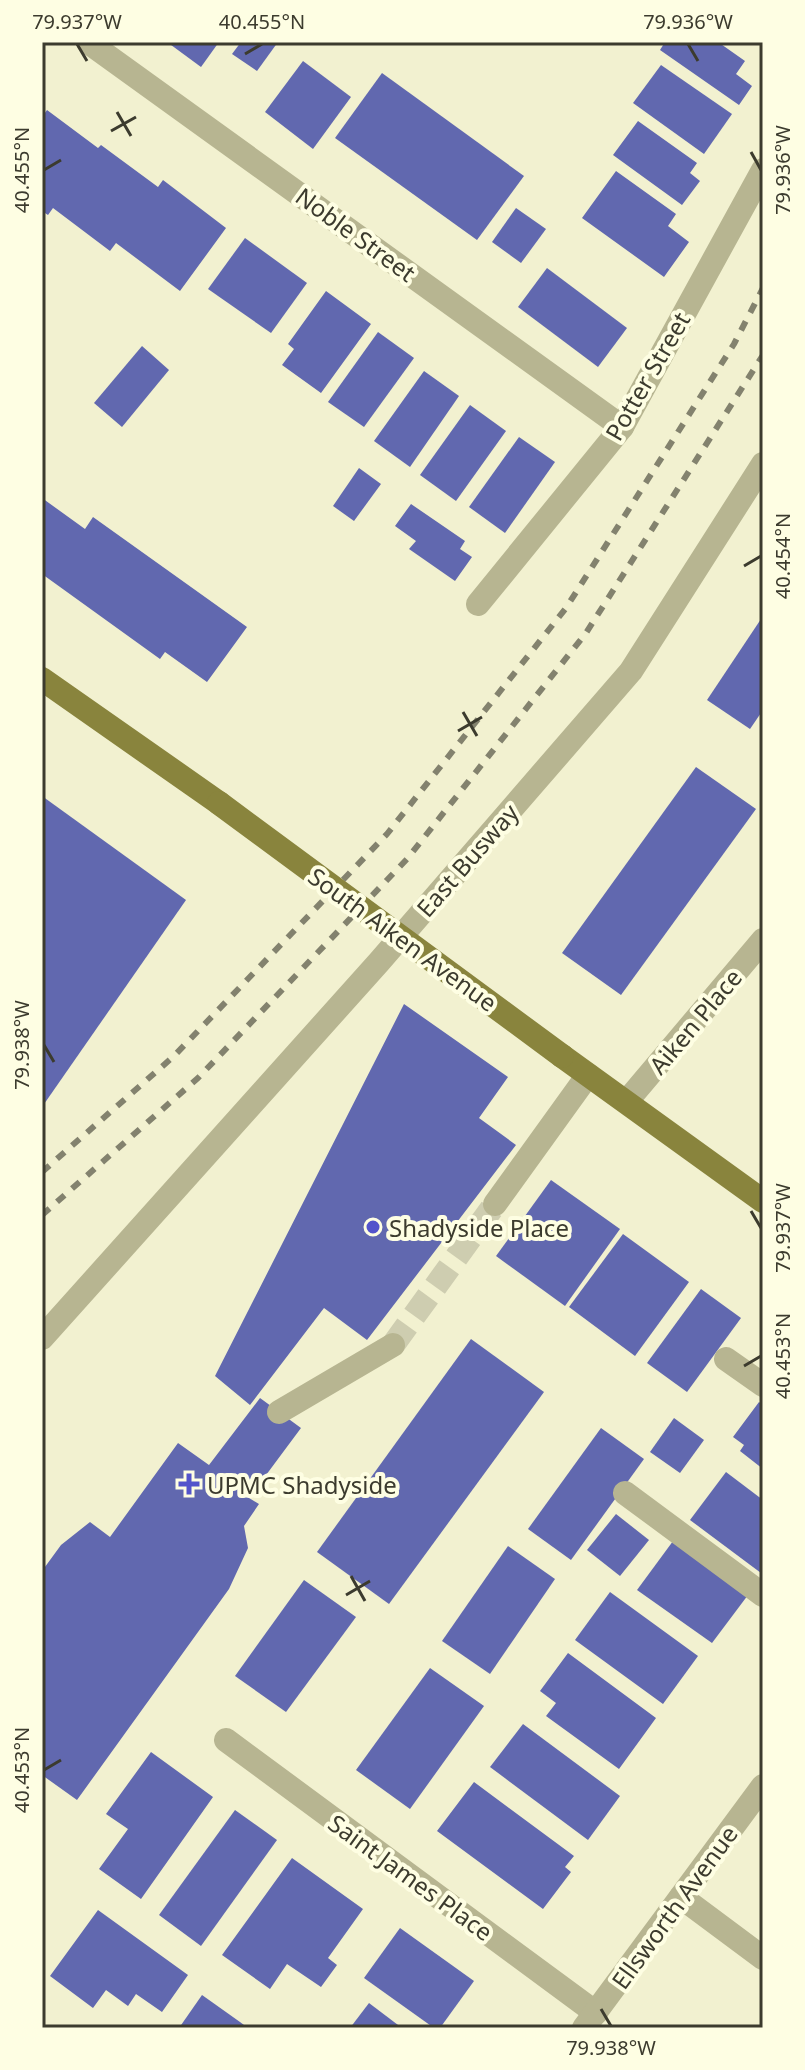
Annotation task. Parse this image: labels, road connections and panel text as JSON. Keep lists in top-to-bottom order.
{
  "streets": {
    "main road": ["South Aiken Avenue"],
    "street": [
      "Noble Street",
      "Potter Street",
      "East Busway",
      "Aiken Place",
      "Saint James Place",
      "Ellsworth Avenue"
    ]
  },
  "crossings": [
    ["Noble Street", "Potter Street"],
    ["South Aiken Avenue", "Aiken Place"],
    ["Saint James Place", "Ellsworth Avenue"]
  ],
  "places": {
    "other": ["Shadyside Place"],
    "health": ["UPMC Shadyside"]
  },
  "coordinates": [
    "79.937°W",
    "40.455°N",
    "79.936°W",
    "40.454°N",
    "79.938°W",
    "40.453°N"
  ]
}
